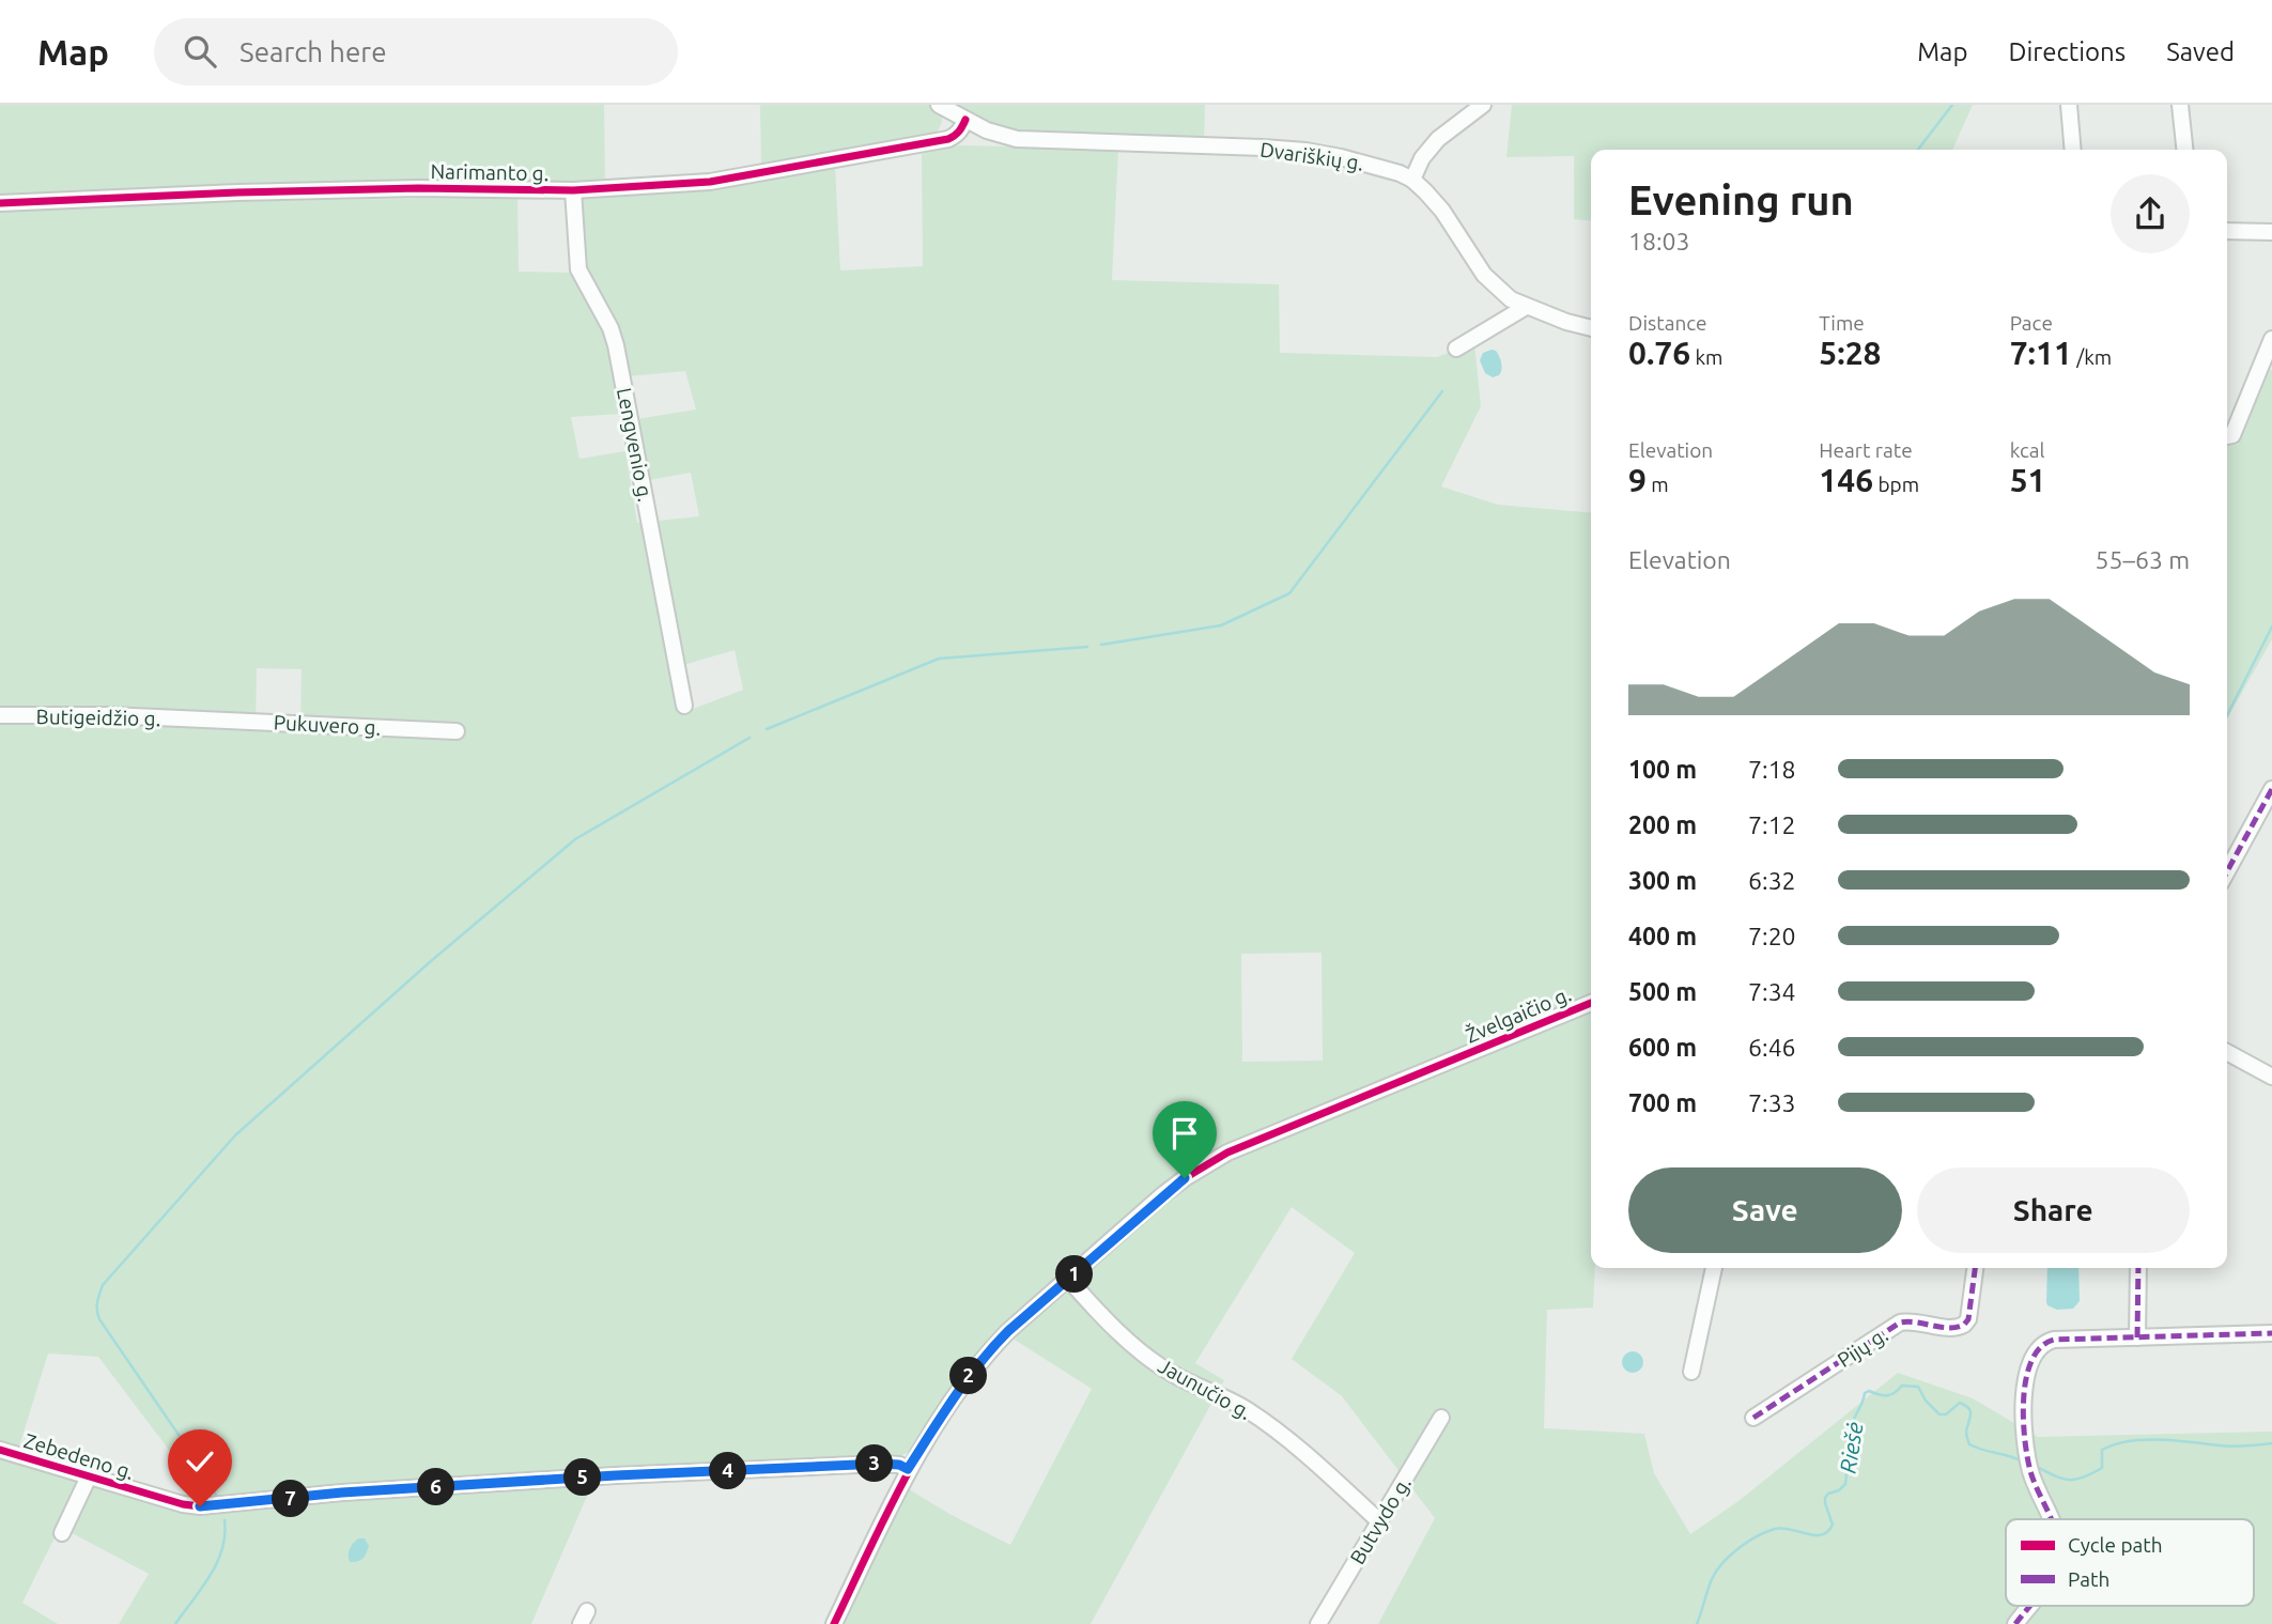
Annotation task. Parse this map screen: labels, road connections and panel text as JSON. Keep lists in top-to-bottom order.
{
  "streets": {
    "street": [
      "Dvariškių g.",
      "Narimanto g.",
      "Lengvenio g.",
      "Butigeidžio g.",
      "Pukuvero g.",
      "Žvelgaičio g.",
      "Pijų g.",
      "Jaunučio g.",
      "Zebedeno g.",
      "Butvydo g."
    ]
  },
  "crossings": [
    ["Dvariškių g.", "Narimanto g."],
    ["Narimanto g.", "Lengvenio g."],
    ["Butigeidžio g.", "Pukuvero g."],
    ["Žvelgaičio g.", "Jaunučio g."],
    ["Žvelgaičio g.", "Zebedeno g."],
    ["Jaunučio g.", "Butvydo g."]
  ],
  "water": ["Riešė"],
  "legend": ["Cycle path", "Path"],
  "page": {
    "header": "Map",
    "search": "Search here",
    "nav": ["Map", "Directions", "Saved"],
    "heading": ["Evening run", "18:03"],
    "stats": [
      ["Distance", "0.76 km"],
      ["Time", "5:28"],
      ["Pace", "7:11 /km"],
      ["Elevation", "9 m"],
      ["Heart rate", "146 bpm"],
      ["kcal", "51"]
    ],
    "chart": ["Elevation", "55–63 m"],
    "list": [
      {
        "name": "100 m",
        "note": "7:18"
      },
      {
        "name": "200 m",
        "note": "7:12"
      },
      {
        "name": "300 m",
        "note": "6:32"
      },
      {
        "name": "400 m",
        "note": "7:20"
      },
      {
        "name": "500 m",
        "note": "7:34"
      },
      {
        "name": "600 m",
        "note": "6:46"
      },
      {
        "name": "700 m",
        "note": "7:33"
      }
    ],
    "buttons": ["Save", "Share"],
    "pins": [
      "1",
      "2",
      "3",
      "4",
      "5",
      "6",
      "7"
    ]
  }
}
